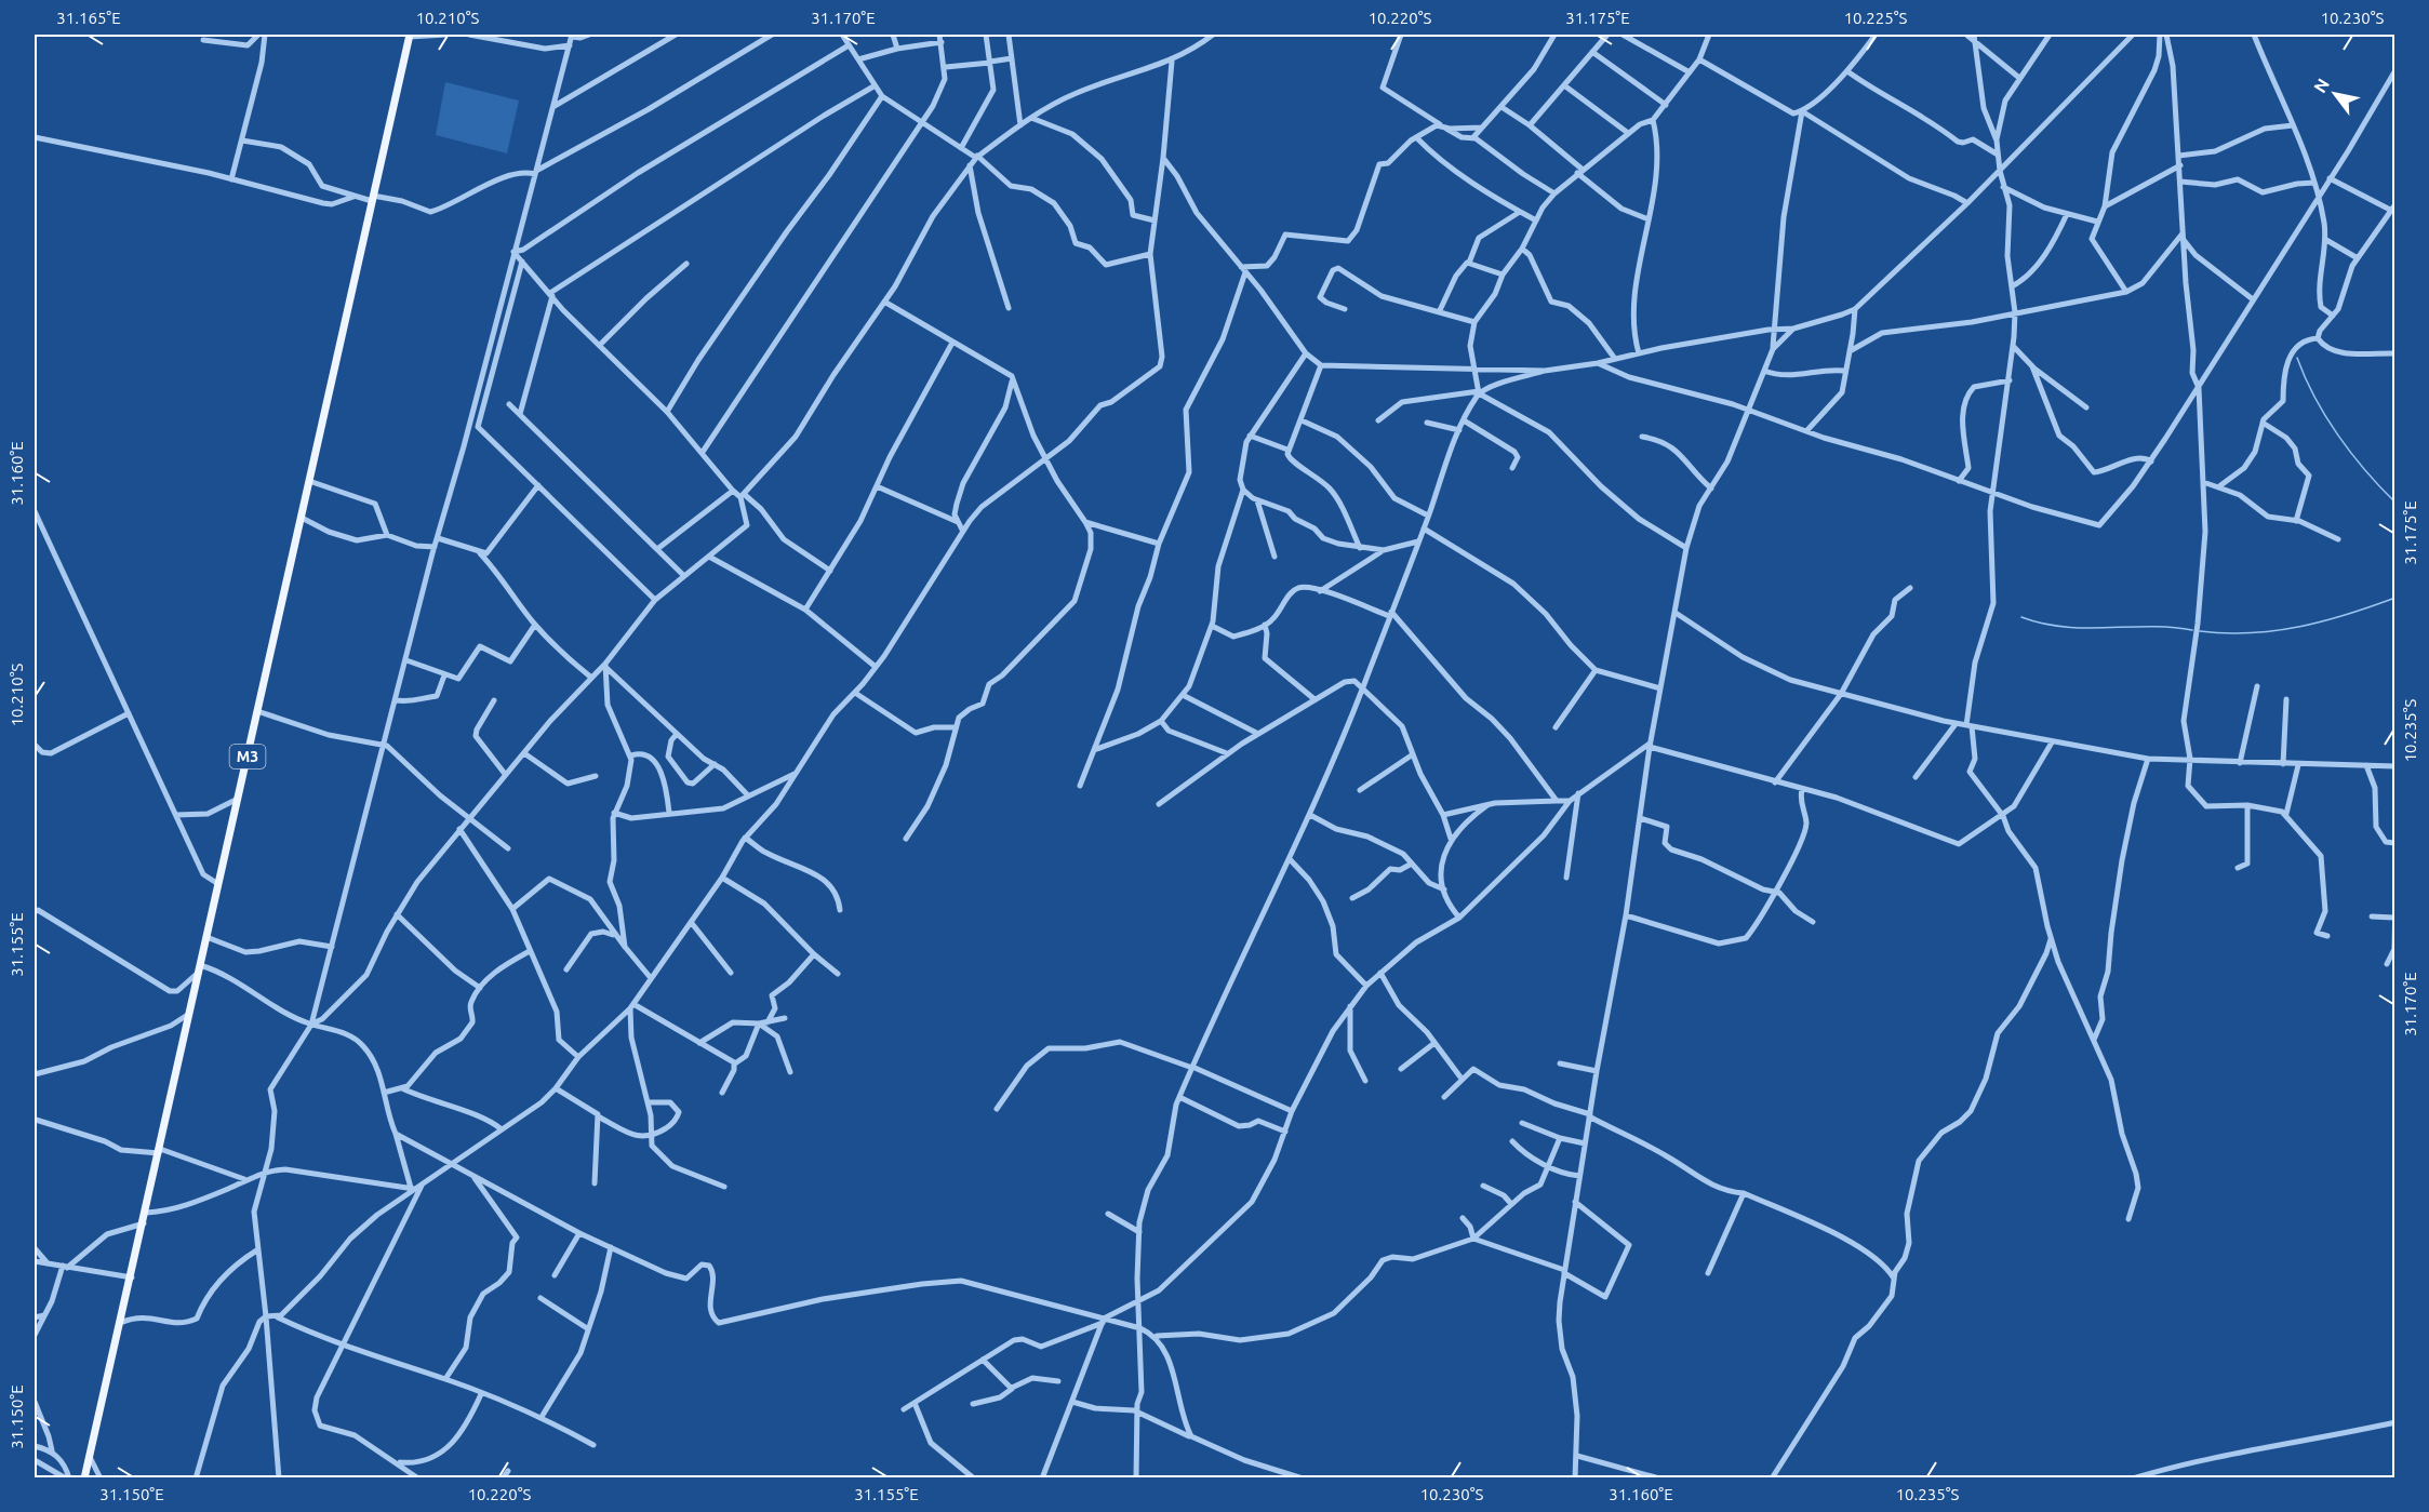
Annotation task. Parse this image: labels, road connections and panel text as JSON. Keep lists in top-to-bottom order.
{
  "streets": {
    "main road": ["M3"]
  },
  "north": "top left",
  "coordinates": [
    "31.165°E",
    "10.210°S",
    "31.170°E",
    "10.220°S",
    "31.175°E",
    "10.225°S",
    "10.230°S",
    "31.160°E",
    "10.235°S",
    "31.155°E",
    "31.150°E"
  ]
}
